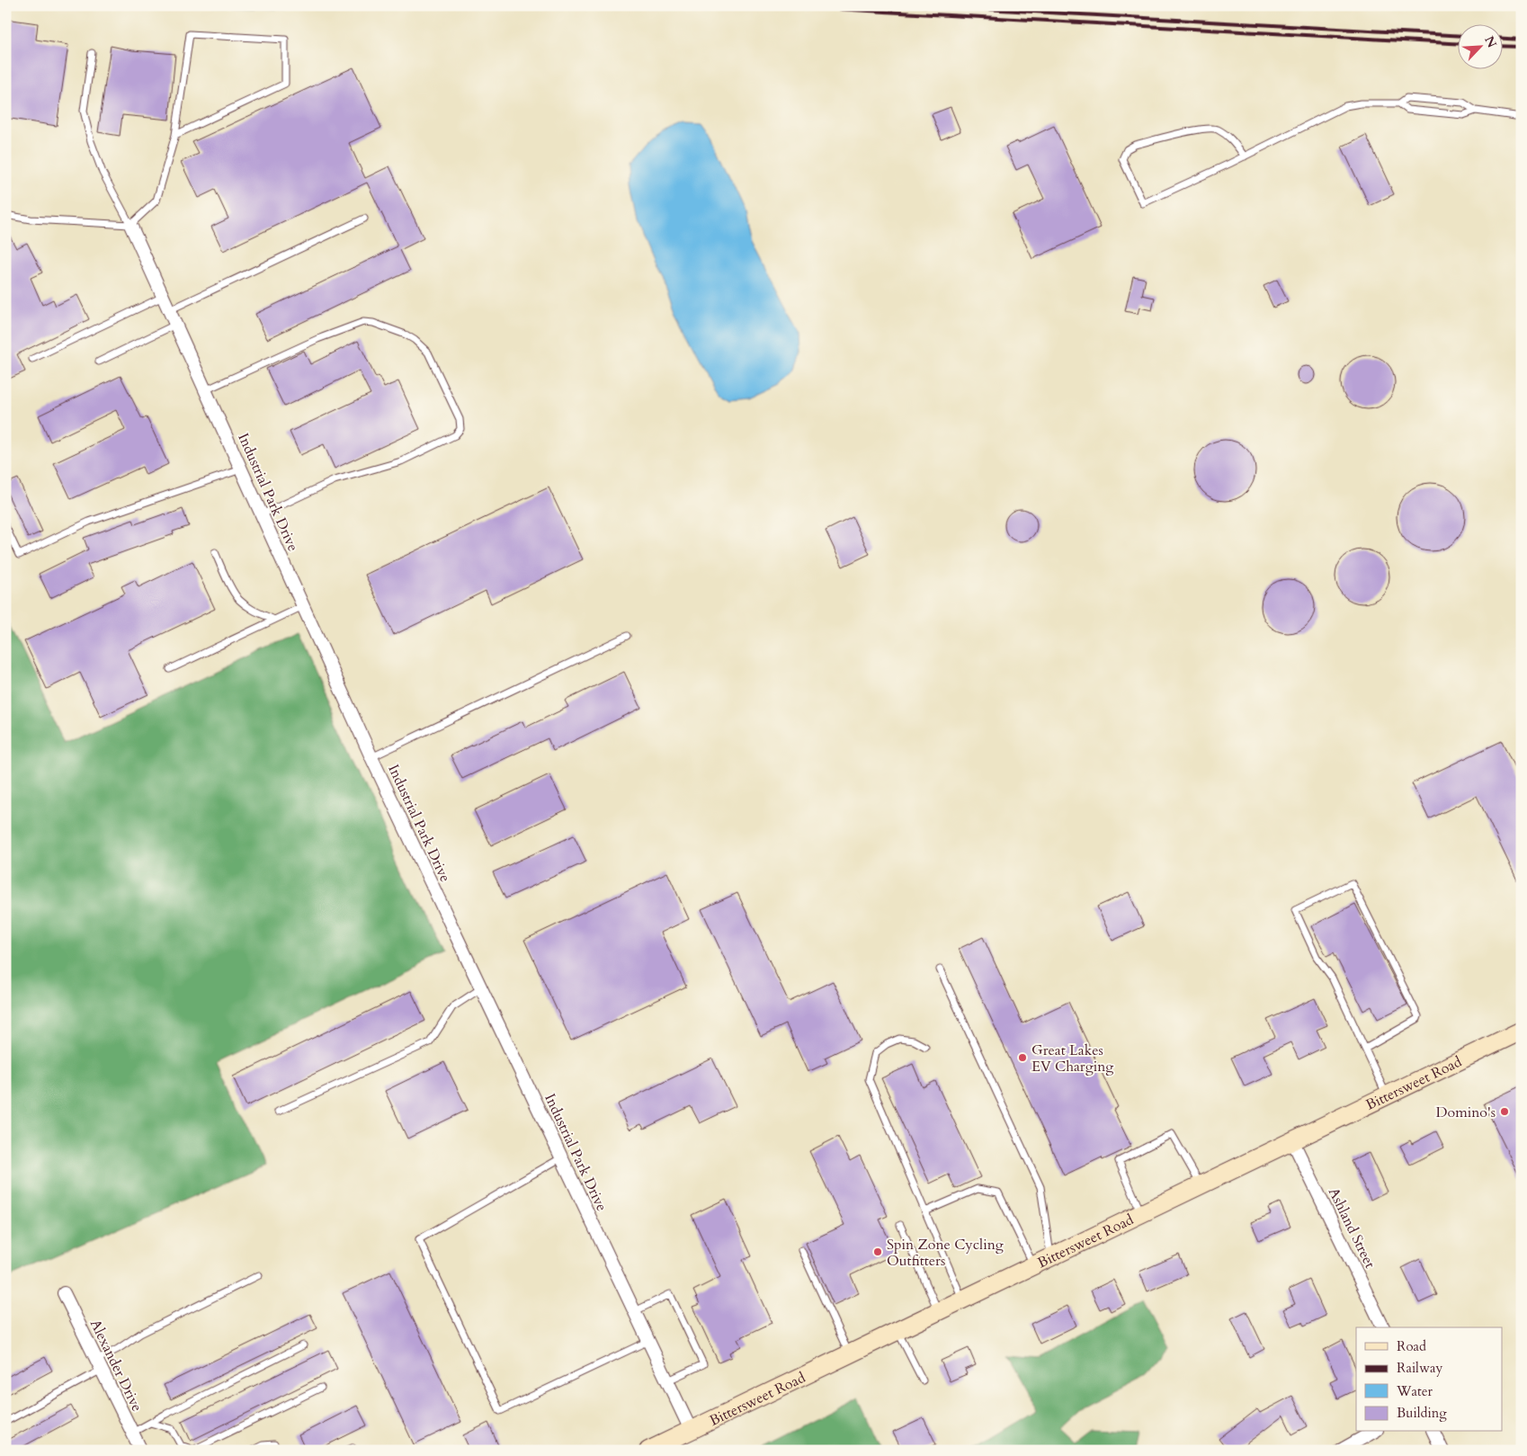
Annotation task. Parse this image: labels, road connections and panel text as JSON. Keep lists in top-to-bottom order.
{
  "streets": {
    "street": [
      "Industrial Park Drive",
      "Bittersweet Road",
      "Ashland Street",
      "Alexander Drive"
    ]
  },
  "crossings": [
    ["Industrial Park Drive", "Bittersweet Road"],
    ["Bittersweet Road", "Ashland Street"]
  ],
  "places": ["Great Lakes EV Charging", "Domino's", "Spin Zone Cycling Outfitters"],
  "legend": [
    "Road",
    "Railway",
    "Water",
    "Building"
  ],
  "north": "top right"
}
